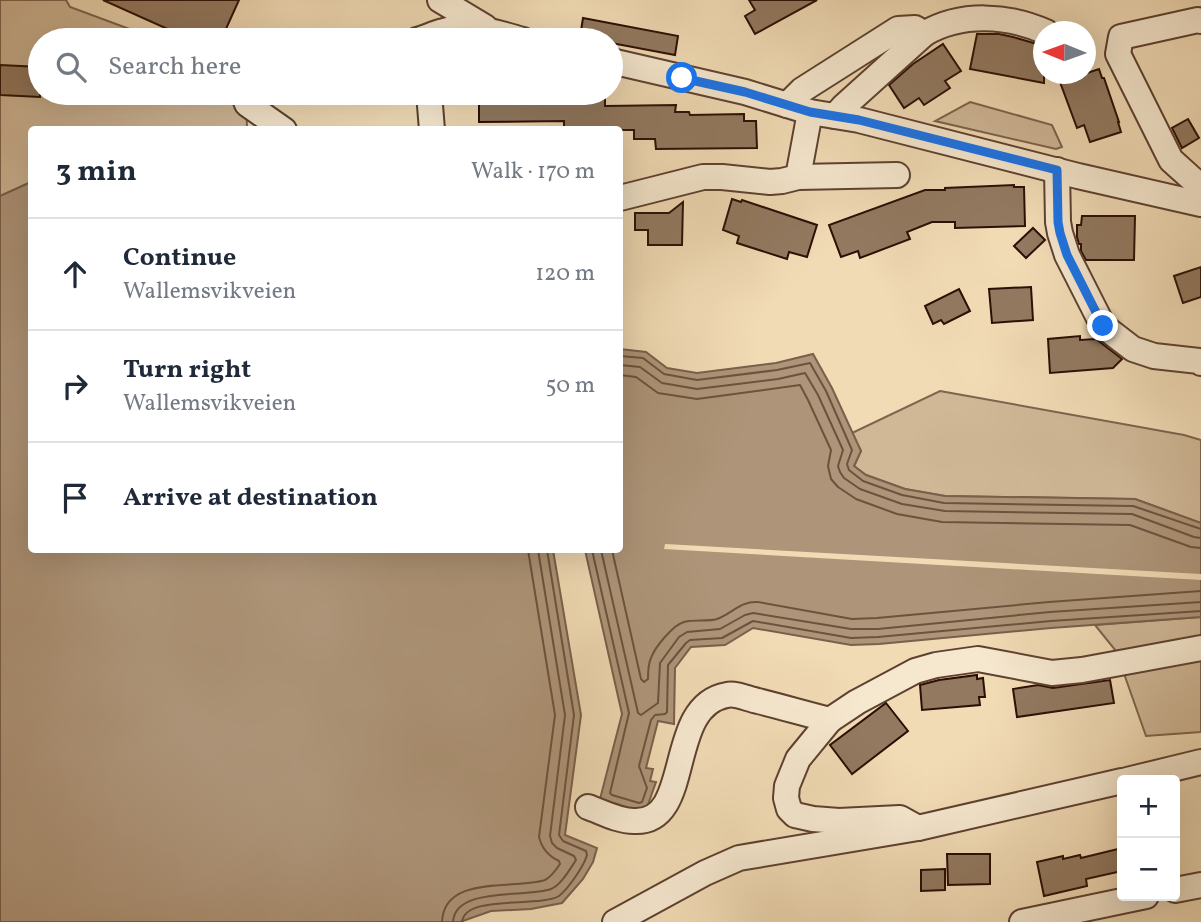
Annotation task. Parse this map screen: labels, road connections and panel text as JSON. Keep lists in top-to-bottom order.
{
  "north": "left",
  "page": {
    "search": "Search here",
    "heading": ["3 min", "Walk · 170 m"],
    "list": [
      ["Continue", "Wallemsvikveien", "120 m"],
      ["Turn right", "Wallemsvikveien", "50 m"],
      "Arrive at destination"
    ],
    "map_buttons": ["+", "−"]
  }
}
